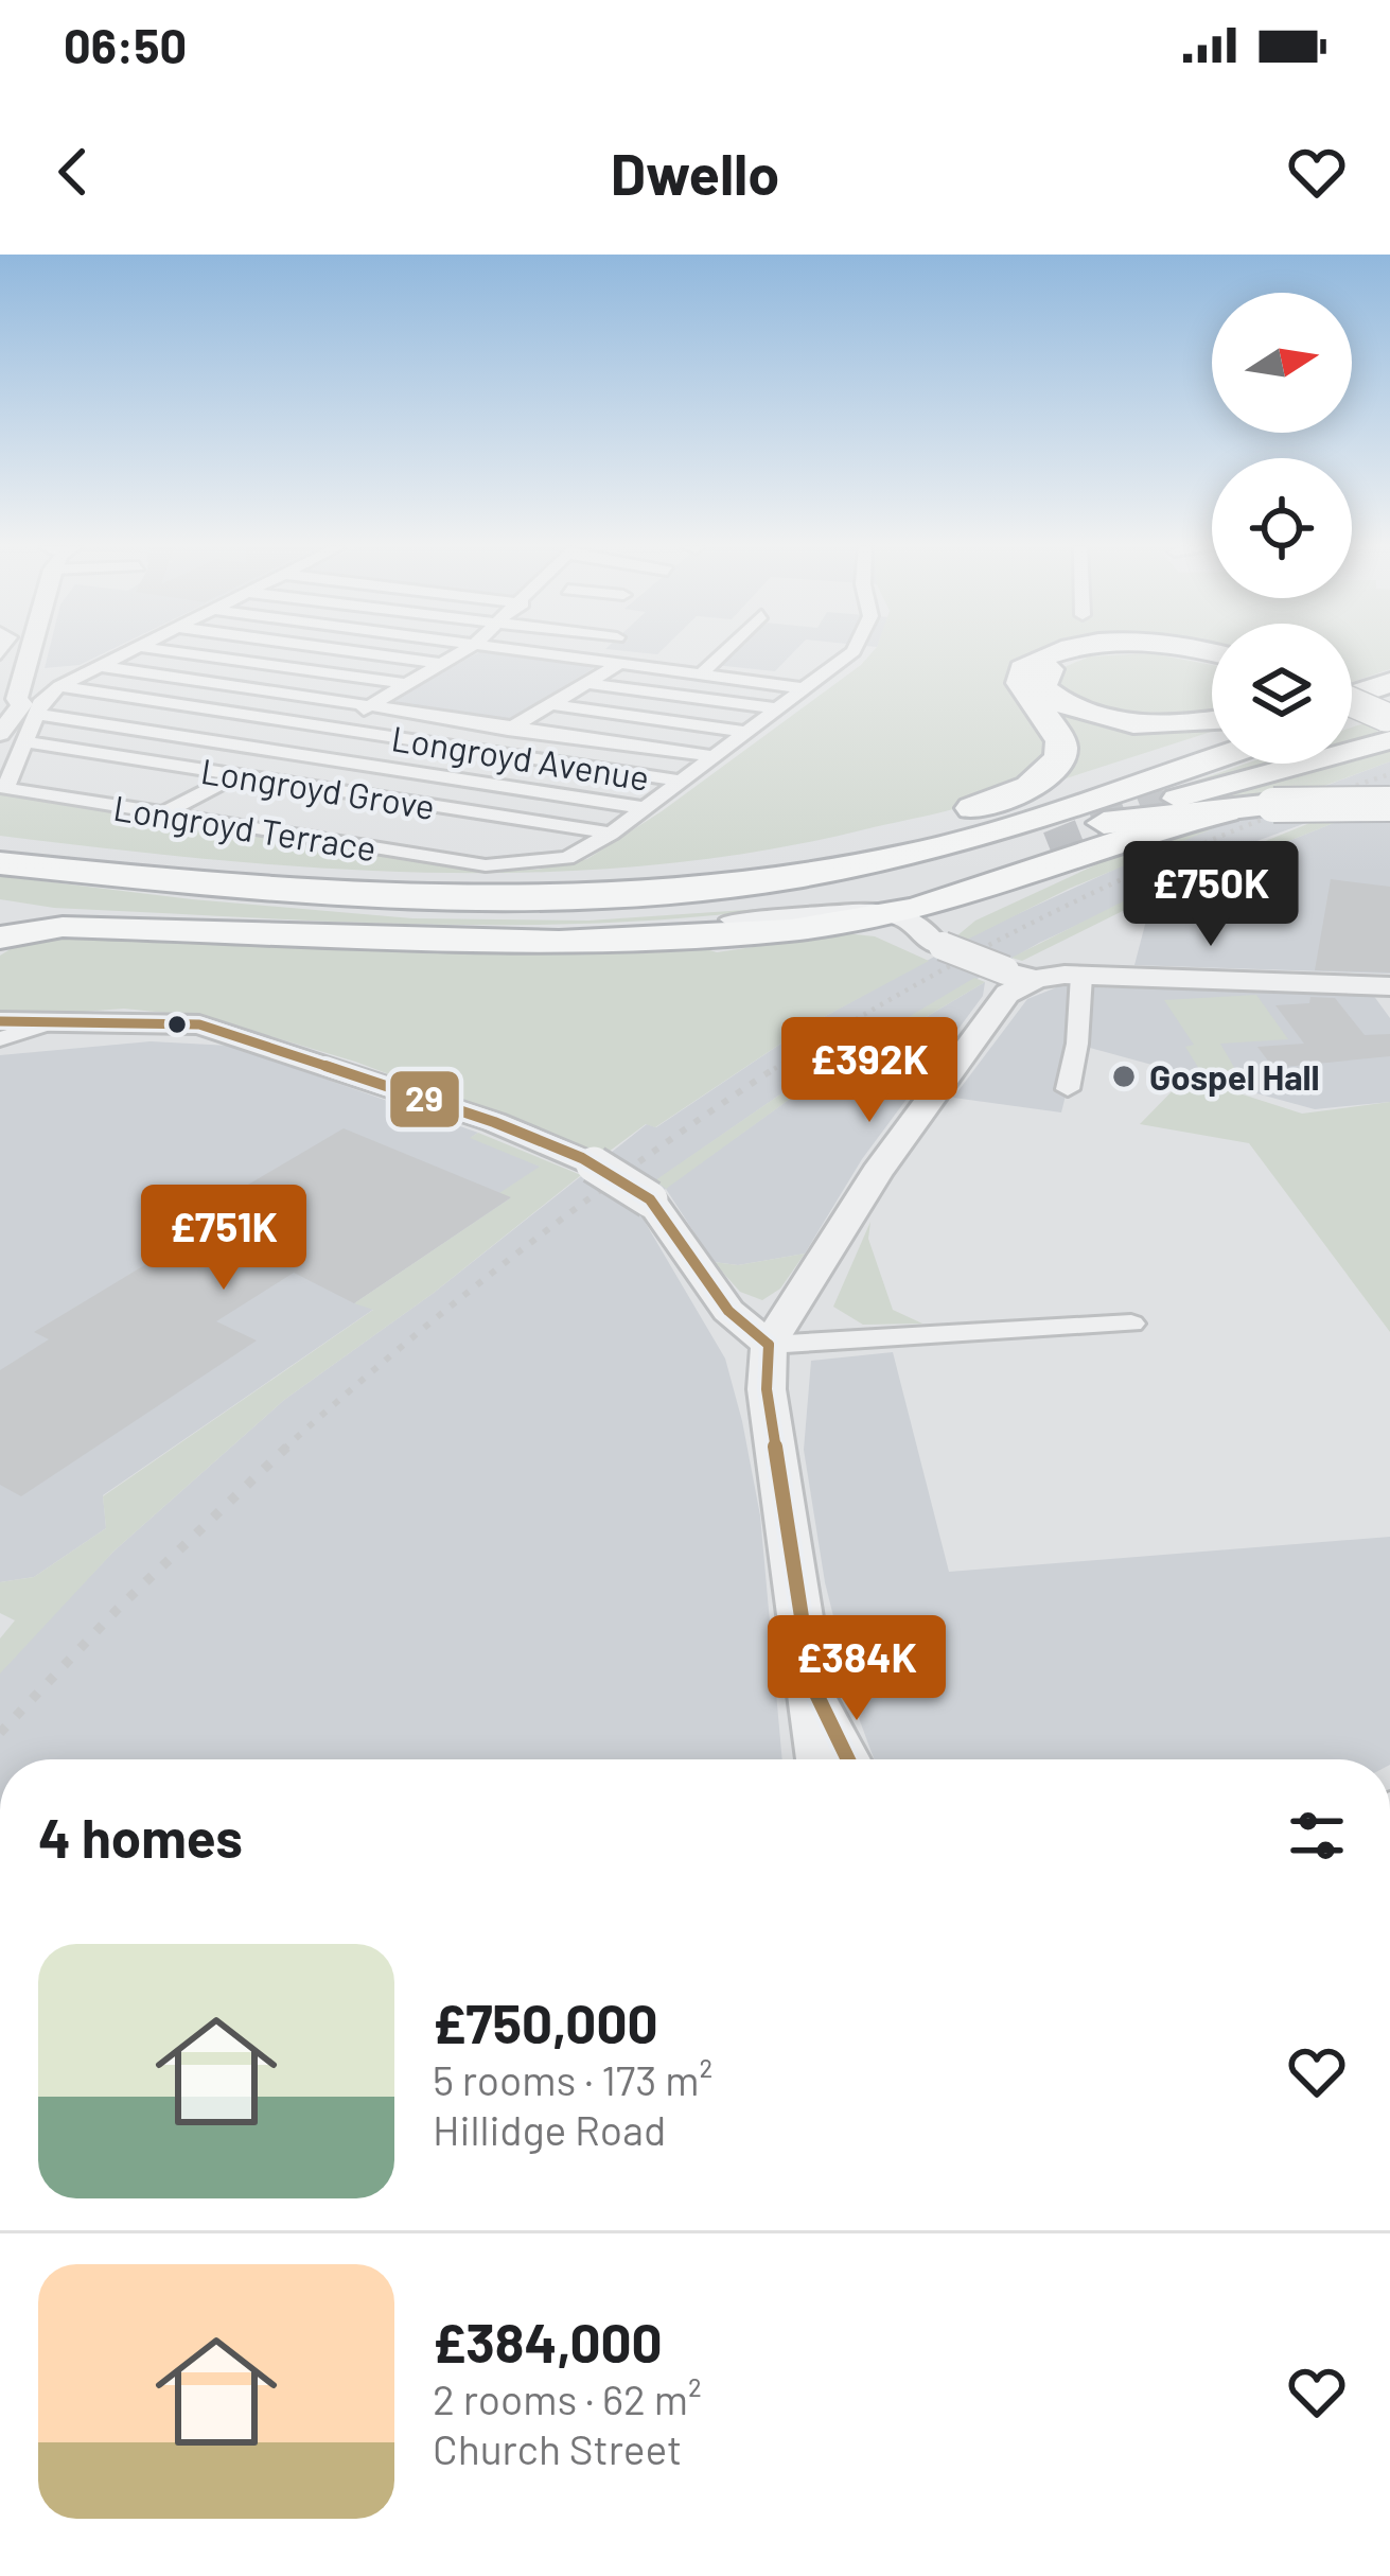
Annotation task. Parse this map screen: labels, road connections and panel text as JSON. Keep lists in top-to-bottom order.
{
  "streets": {
    "street": ["Longroyd Avenue", "Longroyd Grove", "Longroyd Terrace"]
  },
  "crossings": [
    ["Longroyd Avenue", "Longroyd Terrace"],
    ["Longroyd Grove", "Longroyd Terrace"]
  ],
  "places": ["Gospel Hall"],
  "lines": ["transit line 29"],
  "north": "right",
  "page": {
    "status": "06:50",
    "header": "Dwello",
    "price": [
      "£750K",
      "£392K",
      "£751K",
      "£384K"
    ],
    "heading": "4 homes",
    "list": [
      {
        "name": "£750,000",
        "note": "5 rooms · 173 m² · Hillidge Road"
      },
      {
        "name": "£384,000",
        "note": "2 rooms · 62 m² · Church Street"
      }
    ]
  }
}
